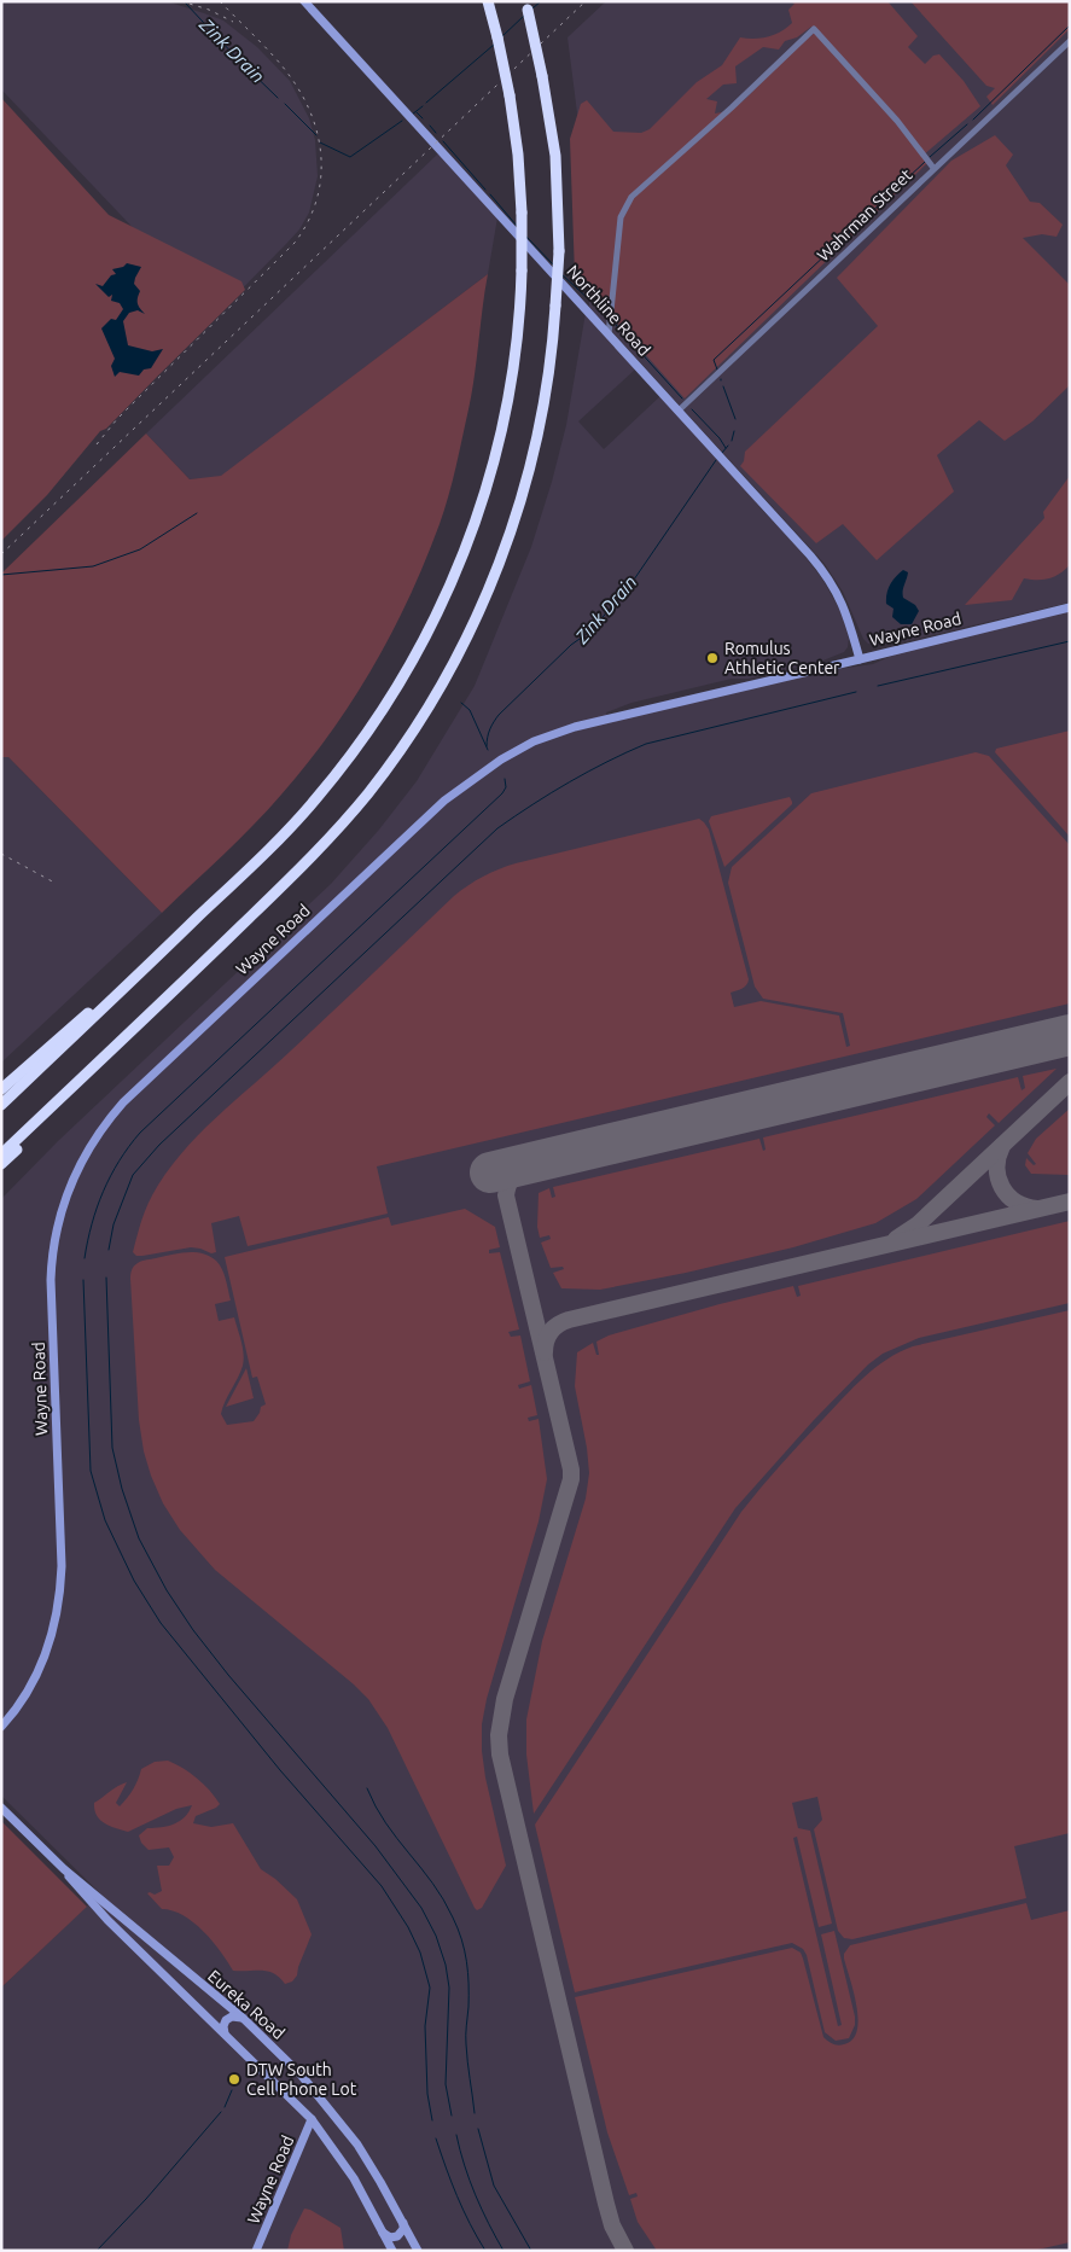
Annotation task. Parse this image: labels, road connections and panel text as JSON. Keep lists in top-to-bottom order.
{
  "streets": {
    "main road": ["Northline Road", "Wayne Road", "Eureka Road"],
    "street": ["Wahrman Street"]
  },
  "crossings": [
    ["Wahrman Street", "Northline Road"],
    ["Northline Road", "Wayne Road"],
    ["Wayne Road", "Eureka Road"]
  ],
  "water": ["Zink Drain"],
  "places": ["Romulus Athletic Center", "DTW South Cell Phone Lot"]
}
